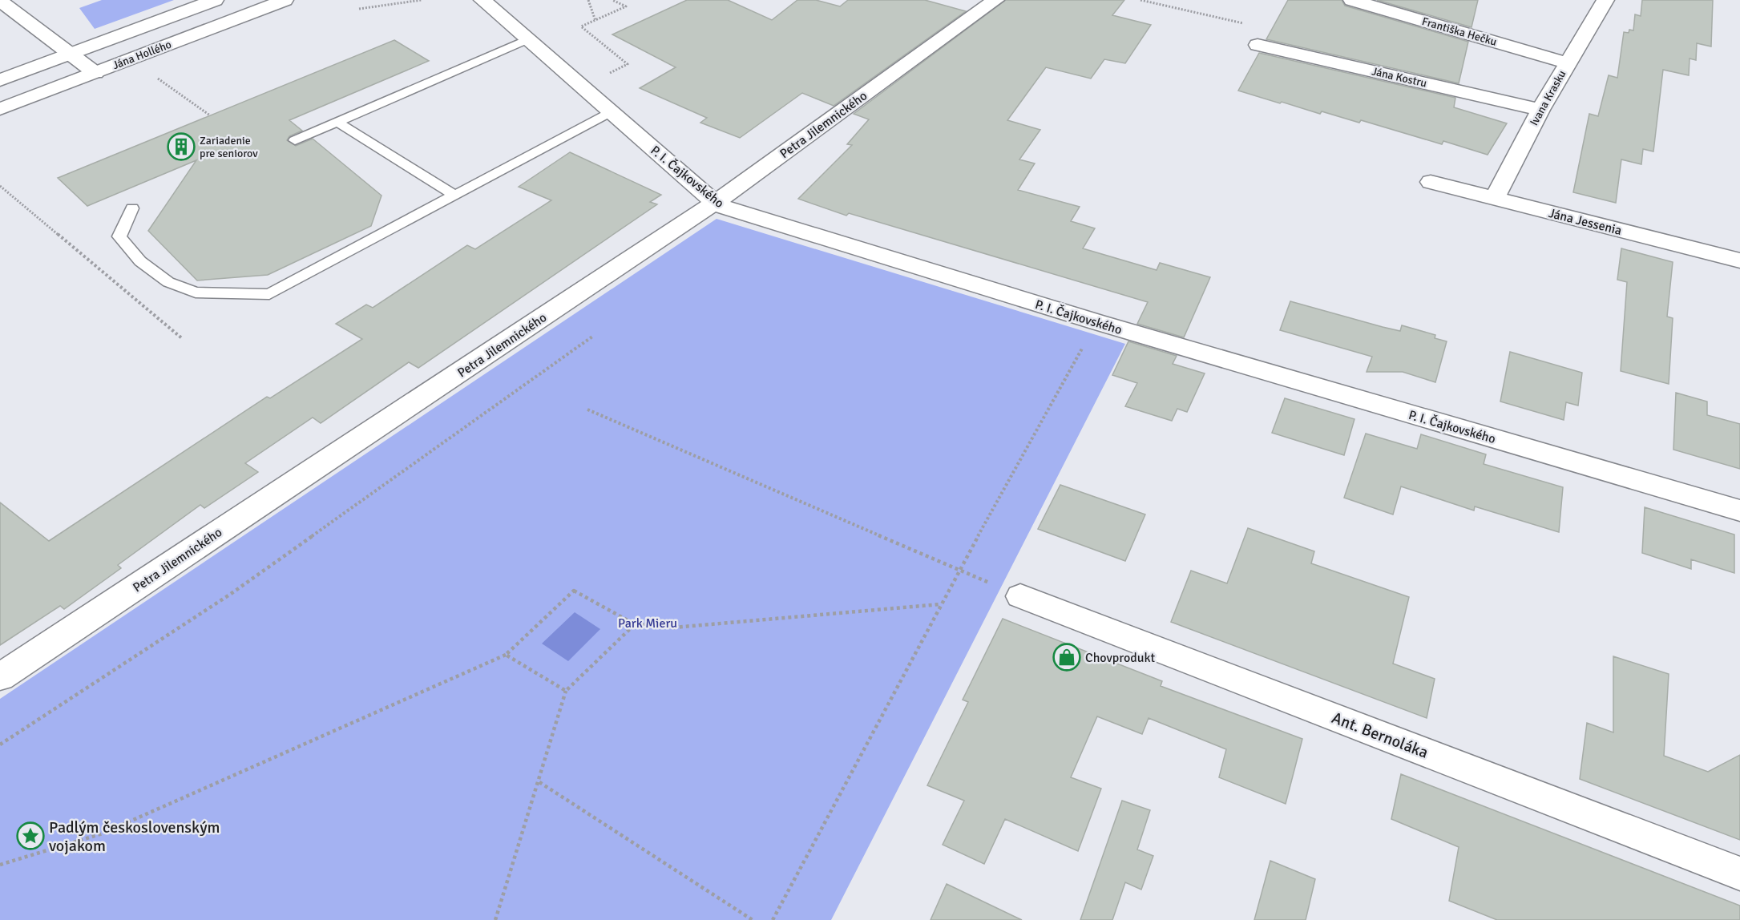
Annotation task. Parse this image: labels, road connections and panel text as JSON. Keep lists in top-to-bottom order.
{
  "streets": {
    "street": [
      "Františka Hečku",
      "Jána Hollého",
      "Jána Kostru",
      "Ivana Krasku",
      "Petra Jilemnického",
      "P. I. Čajkovského",
      "Jána Jessenia",
      "Ant. Bernoláka"
    ]
  },
  "crossings": [
    ["Františka Hečku", "Ivana Krasku"],
    ["Jána Kostru", "Ivana Krasku"],
    ["Ivana Krasku", "Jána Jessenia"],
    ["Petra Jilemnického", "P. I. Čajkovského"]
  ],
  "parks": ["Park Mieru"],
  "places": {
    "building": ["Zariadenie pre seniorov"],
    "shop": ["Chovprodukt"],
    "place": ["Padlým československým vojakom"]
  }
}
